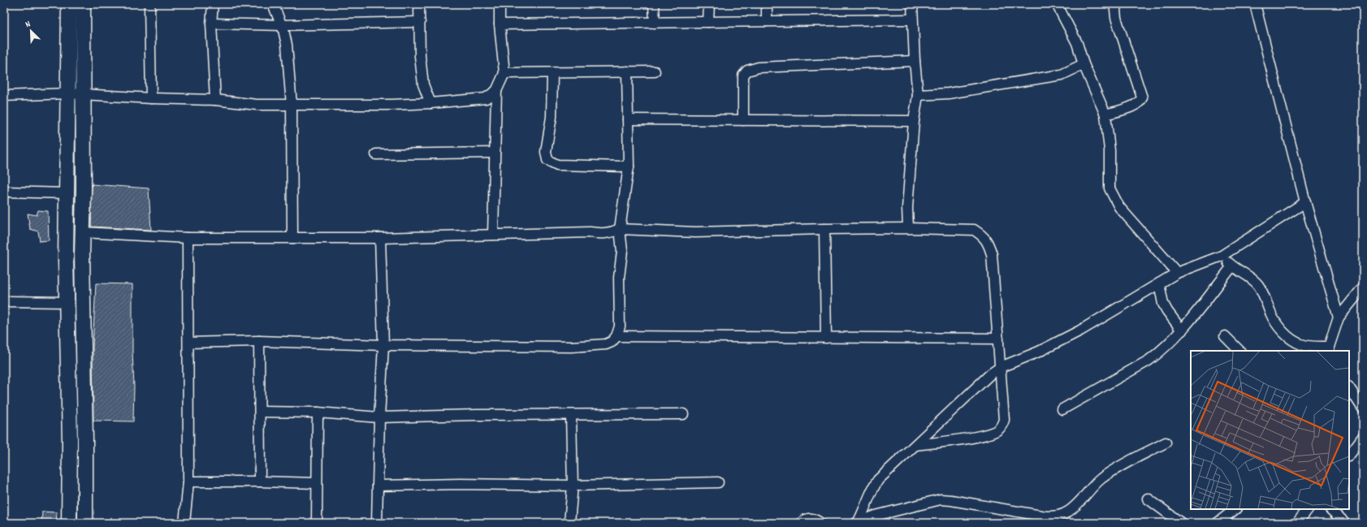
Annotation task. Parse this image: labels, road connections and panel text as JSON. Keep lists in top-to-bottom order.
{
  "north": "top left"
}
